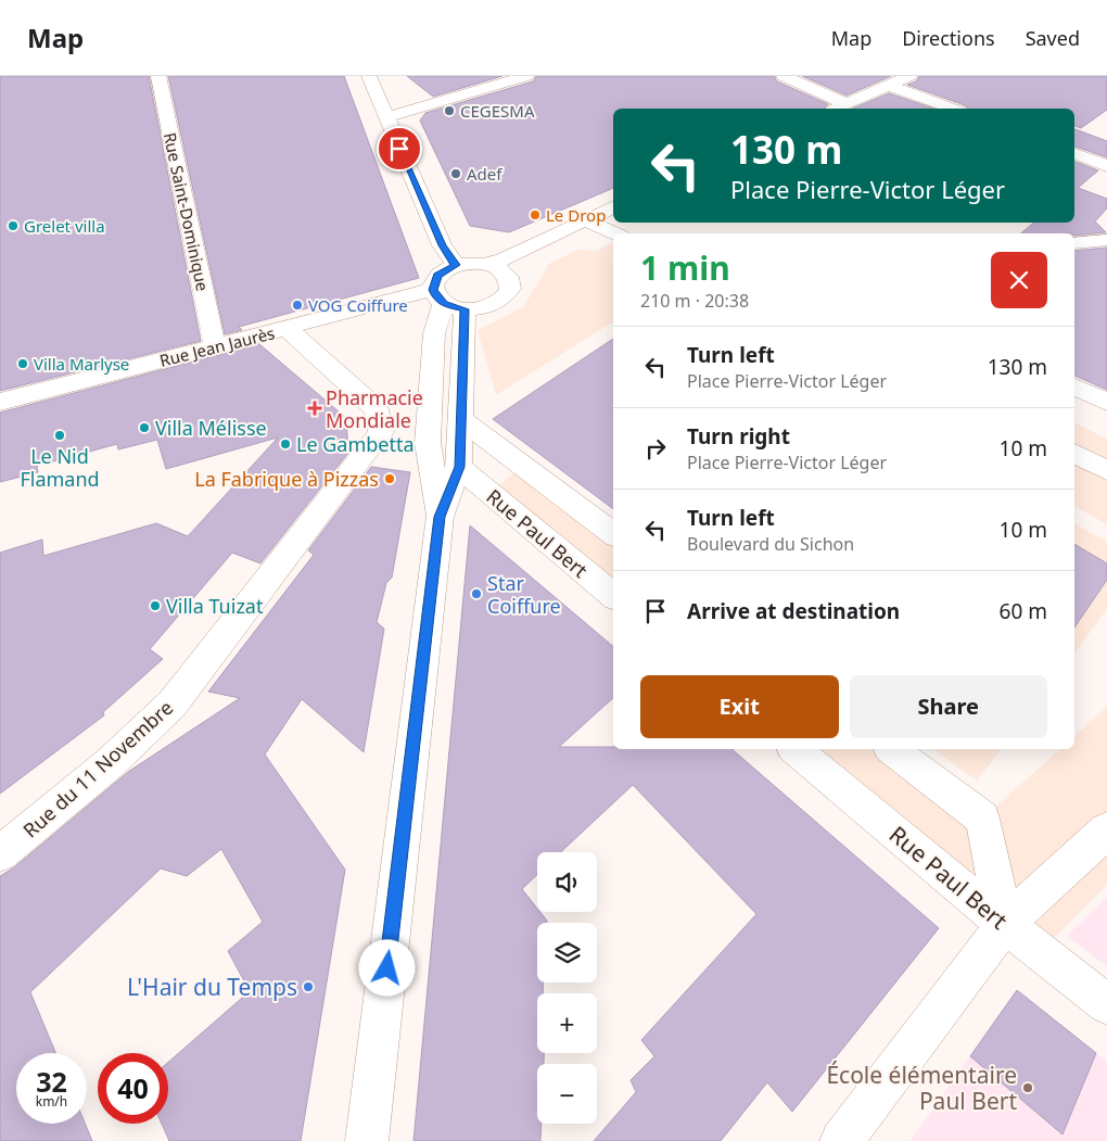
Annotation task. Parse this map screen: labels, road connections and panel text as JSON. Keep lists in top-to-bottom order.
{
  "streets": {
    "street": [
      "Rue Saint-Dominique",
      "Rue Jean Jaurès",
      "Rue Paul Bert",
      "Rue du 11 Novembre"
    ]
  },
  "crossings": [
    ["Rue Saint-Dominique", "Rue Jean Jaurès"],
    ["Rue Jean Jaurès", "Rue du 11 Novembre"]
  ],
  "places": {
    "other": [
      "CEGESMA",
      "Adef",
      "Le Drop",
      "Grelet villa",
      "VOG Coiffure",
      "Villa Marlyse",
      "Villa Mélisse",
      "Le Nid Flamand",
      "Le Gambetta",
      "La Fabrique à Pizzas",
      "Star Coiffure",
      "Villa Tuizat",
      "L'Hair du Temps",
      "École élémentaire Paul Bert"
    ],
    "health": ["Pharmacie Mondiale"]
  },
  "page": {
    "header": "Map",
    "nav": ["Map", "Directions", "Saved"],
    "turn": ["130 m", "Place Pierre-Victor Léger"],
    "heading": ["1 min", "210 m · 20:38"],
    "list": [
      {
        "name": "Turn left",
        "note": "Place Pierre-Victor Léger",
        "value": "130 m"
      },
      {
        "name": "Turn right",
        "note": "Place Pierre-Victor Léger",
        "value": "10 m"
      },
      {
        "name": "Turn left",
        "note": "Boulevard du Sichon",
        "value": "10 m"
      },
      {
        "name": "Arrive at destination",
        "value": "60 m"
      }
    ],
    "buttons": ["Exit", "Share"],
    "map_buttons": ["+", "−"],
    "speed": "32 km/h",
    "limit": "40"
  }
}
